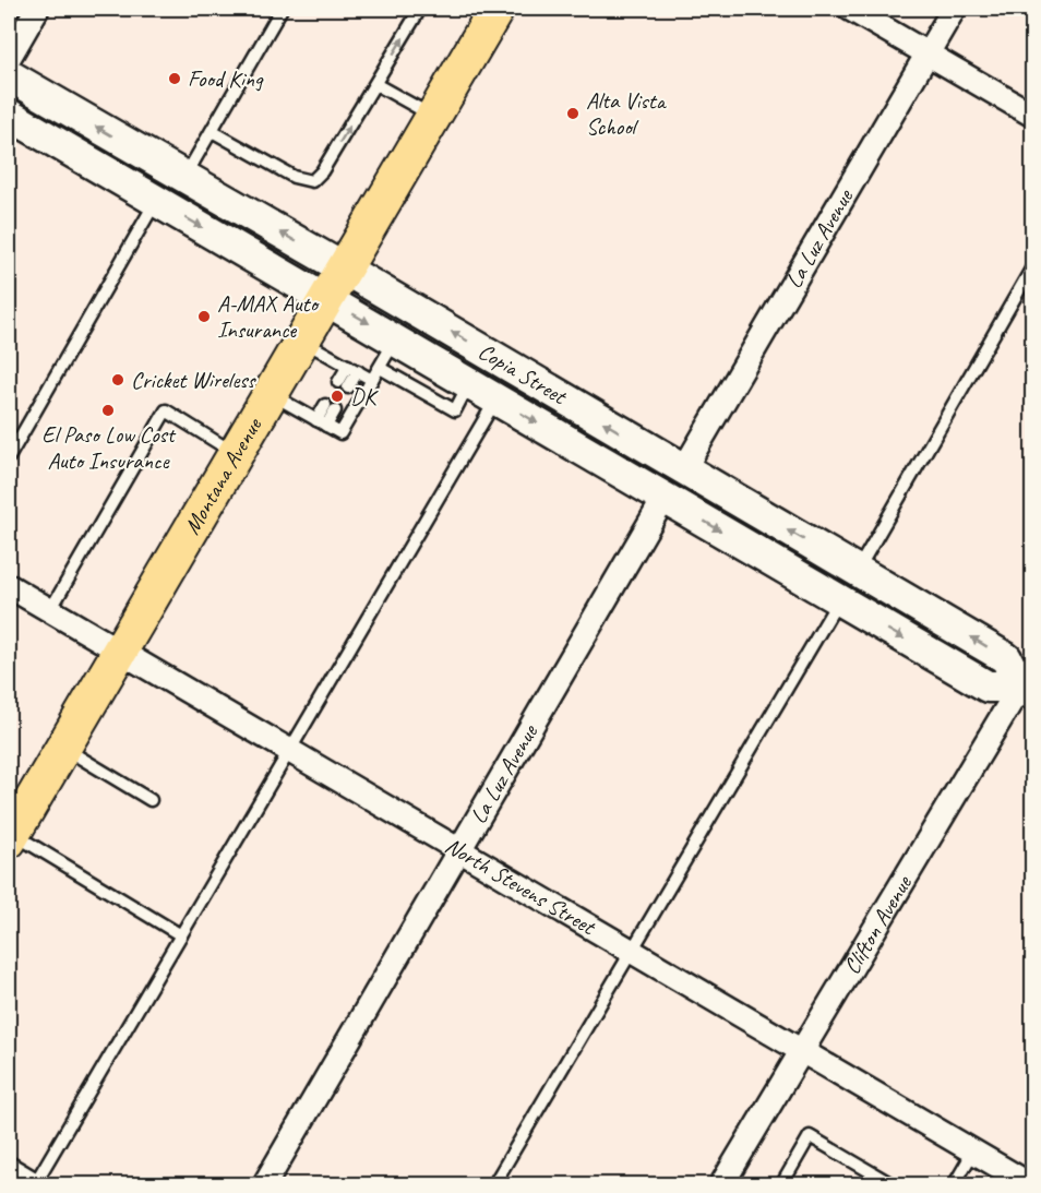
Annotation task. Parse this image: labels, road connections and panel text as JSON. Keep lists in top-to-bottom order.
{
  "streets": {
    "main road": ["Copia Street", "Montana Avenue"],
    "street": ["La Luz Avenue", "North Stevens Street", "Clifton Avenue"]
  },
  "crossings": [
    ["La Luz Avenue", "Copia Street"],
    ["La Luz Avenue", "North Stevens Street"],
    ["Copia Street", "Montana Avenue"],
    ["Copia Street", "Clifton Avenue"],
    ["Montana Avenue", "North Stevens Street"],
    ["North Stevens Street", "Clifton Avenue"]
  ],
  "places": [
    "Food King",
    "Alta Vista School",
    "A-MAX Auto Insurance",
    "Cricket Wireless",
    "DK",
    "El Paso Low Cost Auto Insurance"
  ]
}
